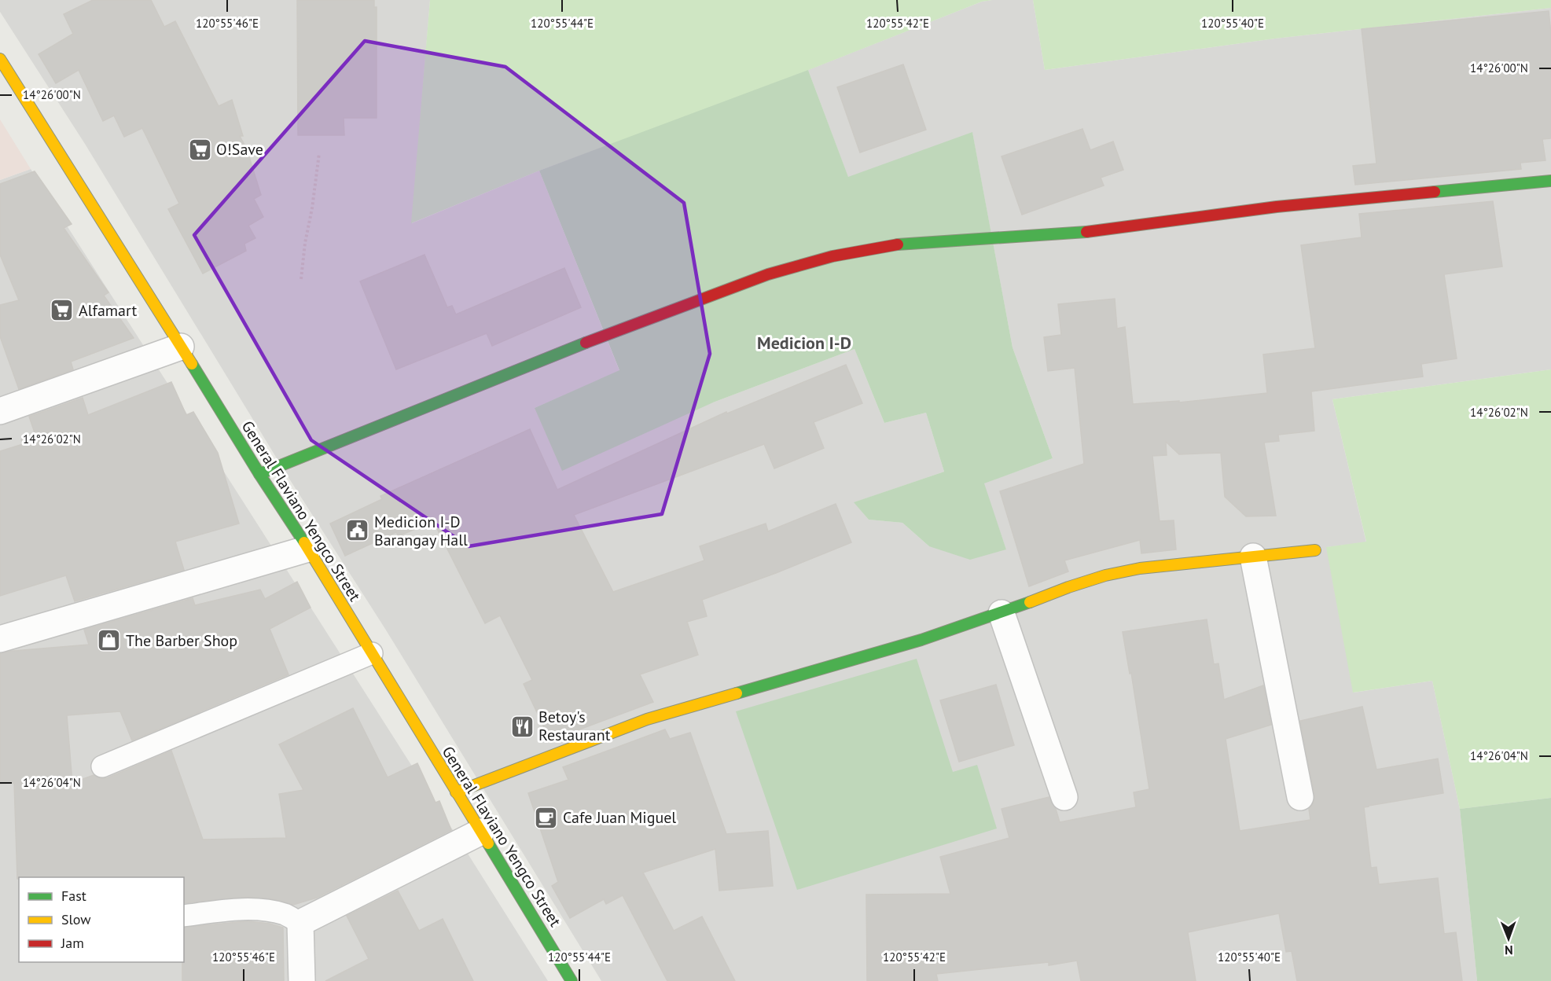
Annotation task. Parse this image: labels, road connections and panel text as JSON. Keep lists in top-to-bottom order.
{
  "streets": {
    "street": ["General Flaviano Yengco Street"]
  },
  "districts": ["Medicion I-D"],
  "places": {
    "supermarket": ["O!Save", "Alfamart"],
    "public building": ["Medicion I-D Barangay Hall"],
    "shop": ["The Barber Shop"],
    "restaurant": ["Betoy's Restaurant"],
    "cafe": ["Cafe Juan Miguel"]
  },
  "legend": ["Fast", "Slow", "Jam"],
  "north": "bottom",
  "coordinates": [
    "120°55'46\"E",
    "120°55'44\"E",
    "120°55'42\"E",
    "120°55'40\"E",
    "14°26'00\"N",
    "14°26'02\"N",
    "14°26'04\"N"
  ]
}
